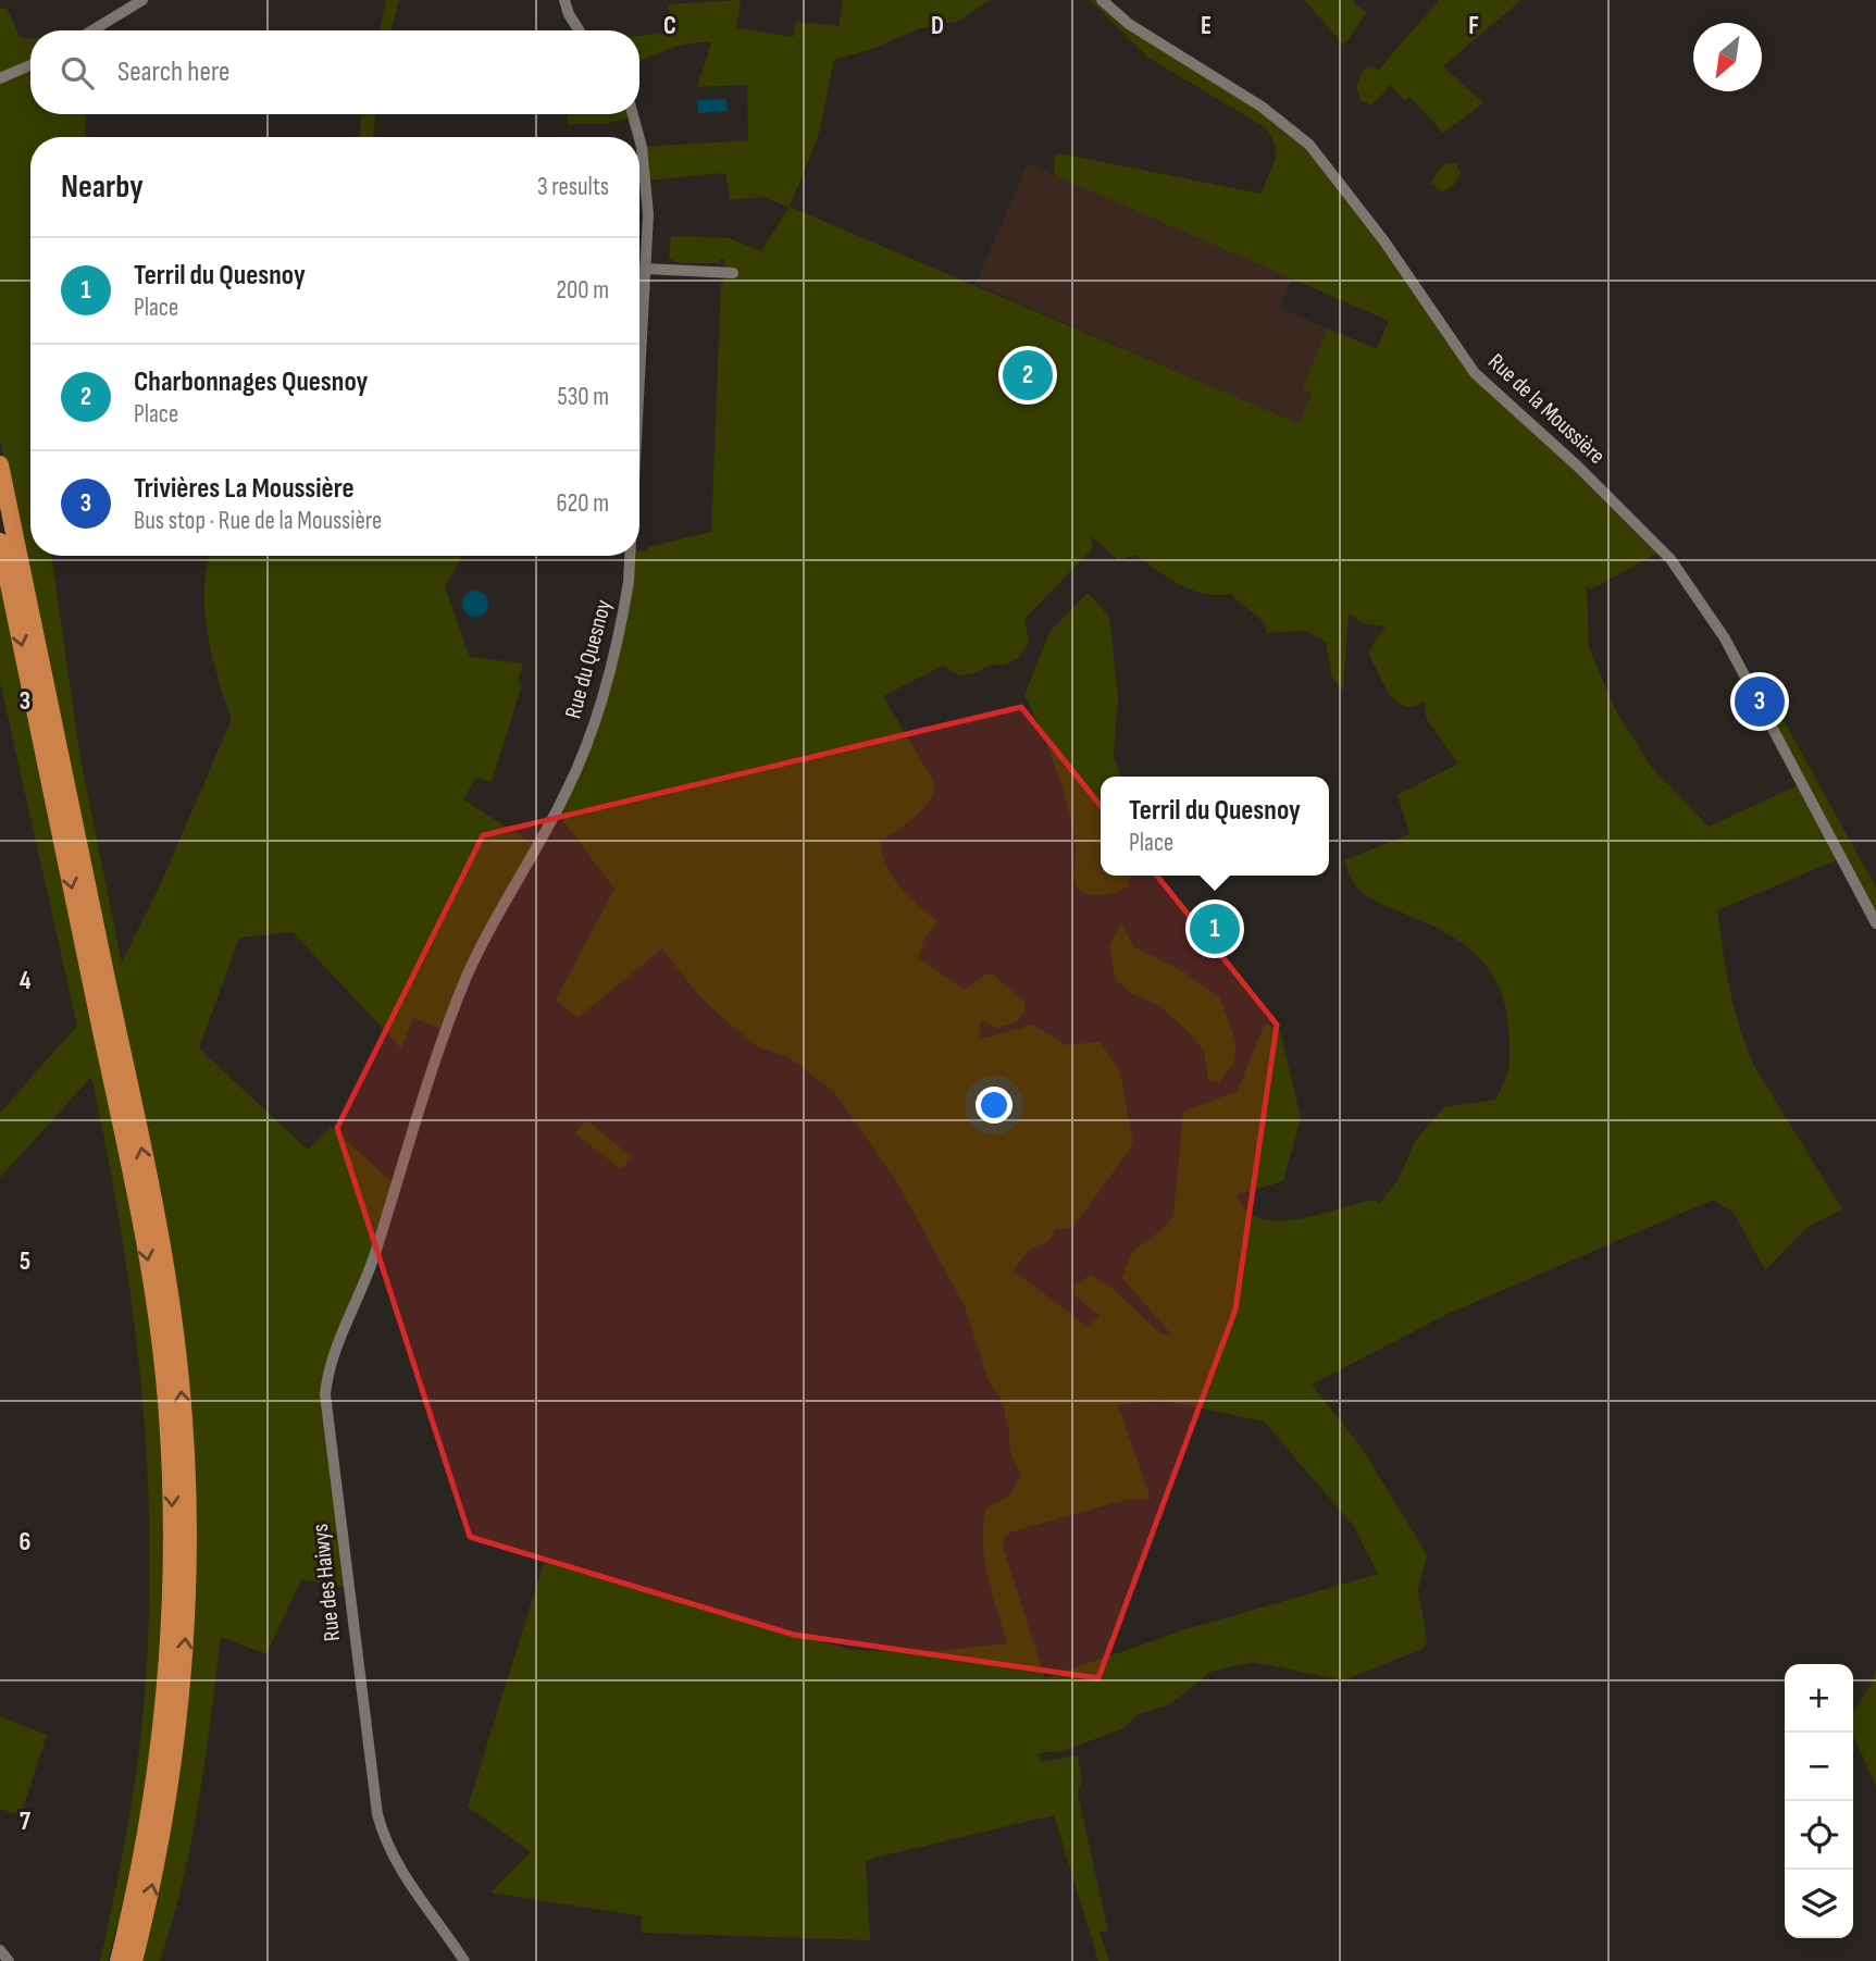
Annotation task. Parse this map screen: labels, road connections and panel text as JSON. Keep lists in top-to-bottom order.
{
  "streets": {
    "street": ["Rue de la Moussière", "Rue du Quesnoy", "Rue des Haiwys"]
  },
  "crossings": [
    ["Rue du Quesnoy", "Rue des Haiwys"]
  ],
  "north": "bottom left",
  "page": {
    "search": "Search here",
    "heading": ["Nearby", "3 results"],
    "list": [
      {
        "mark": "1",
        "name": "Terril du Quesnoy",
        "note": "Place",
        "value": "200 m"
      },
      {
        "mark": "2",
        "name": "Charbonnages Quesnoy",
        "note": "Place",
        "value": "530 m"
      },
      {
        "mark": "3",
        "name": "Trivières La Moussière",
        "note": "Bus stop · Rue de la Moussière",
        "value": "620 m"
      }
    ],
    "pins": ["2", "3", "1"],
    "popup": ["Terril du Quesnoy", "Place"],
    "map_buttons": ["+", "−"]
  },
  "grid": {
    "columns": [
      "C",
      "D",
      "E",
      "F"
    ],
    "rows": [
      "3",
      "4",
      "5",
      "6",
      "7"
    ]
  }
}
